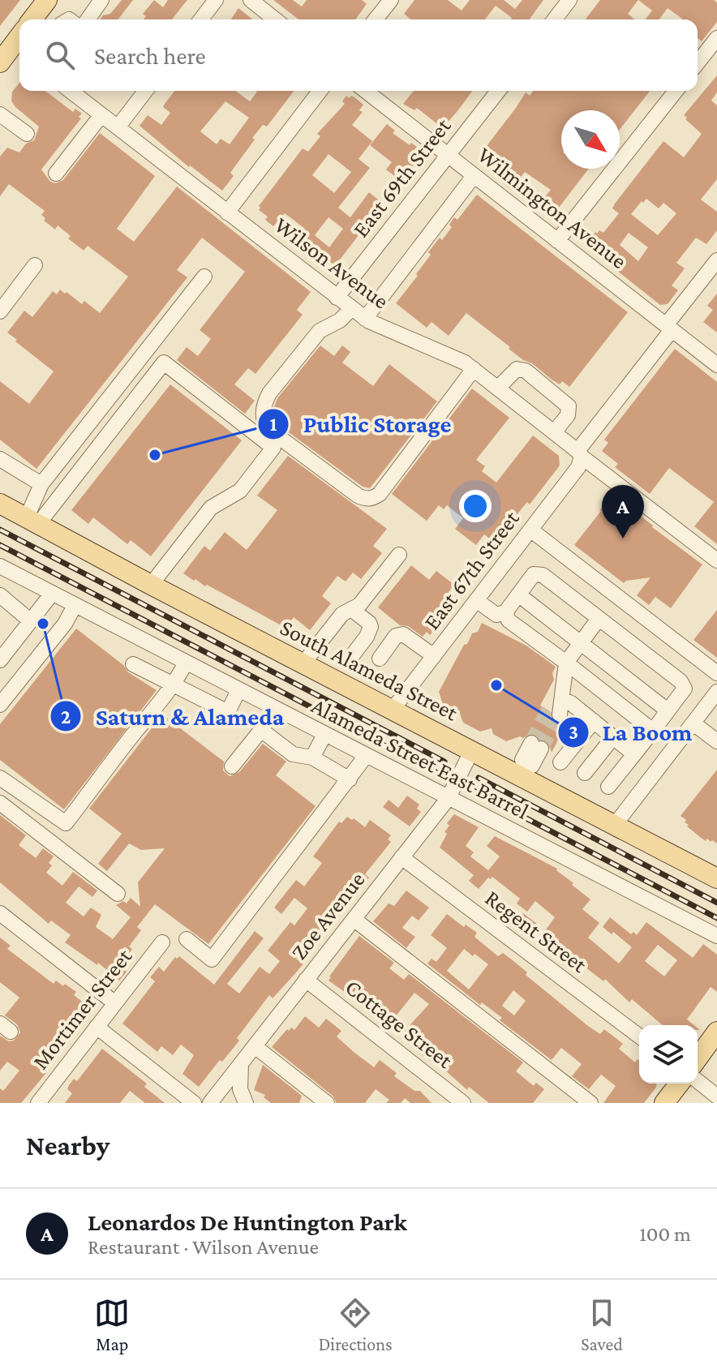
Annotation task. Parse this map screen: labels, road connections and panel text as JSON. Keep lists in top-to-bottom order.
{
  "streets": {
    "main road": ["South Alameda Street"],
    "street": [
      "East 69th Street",
      "Wilmington Avenue",
      "Wilson Avenue",
      "East 67th Street",
      "Alameda Street East Barrel",
      "Zoe Avenue",
      "Regent Street",
      "Mortimer Street",
      "Cottage Street"
    ]
  },
  "crossings": [
    ["East 69th Street", "Wilmington Avenue"],
    ["East 69th Street", "Wilson Avenue"],
    ["Wilmington Avenue", "East 67th Street"],
    ["Wilson Avenue", "East 67th Street"],
    ["East 67th Street", "South Alameda Street"],
    ["South Alameda Street", "Zoe Avenue"],
    ["Alameda Street East Barrel", "Zoe Avenue"],
    ["Zoe Avenue", "Regent Street"],
    ["Zoe Avenue", "Cottage Street"]
  ],
  "places": ["Public Storage", "Saturn & Alameda", "La Boom"],
  "north": "bottom right",
  "page": {
    "search": "Search here",
    "pins": "A",
    "heading": "Nearby",
    "list": [
      {
        "mark": "A",
        "name": "Leonardos De Huntington Park",
        "note": "Restaurant · Wilson Avenue",
        "value": "100 m"
      }
    ],
    "nav": ["Map", "Directions", "Saved"]
  }
}
